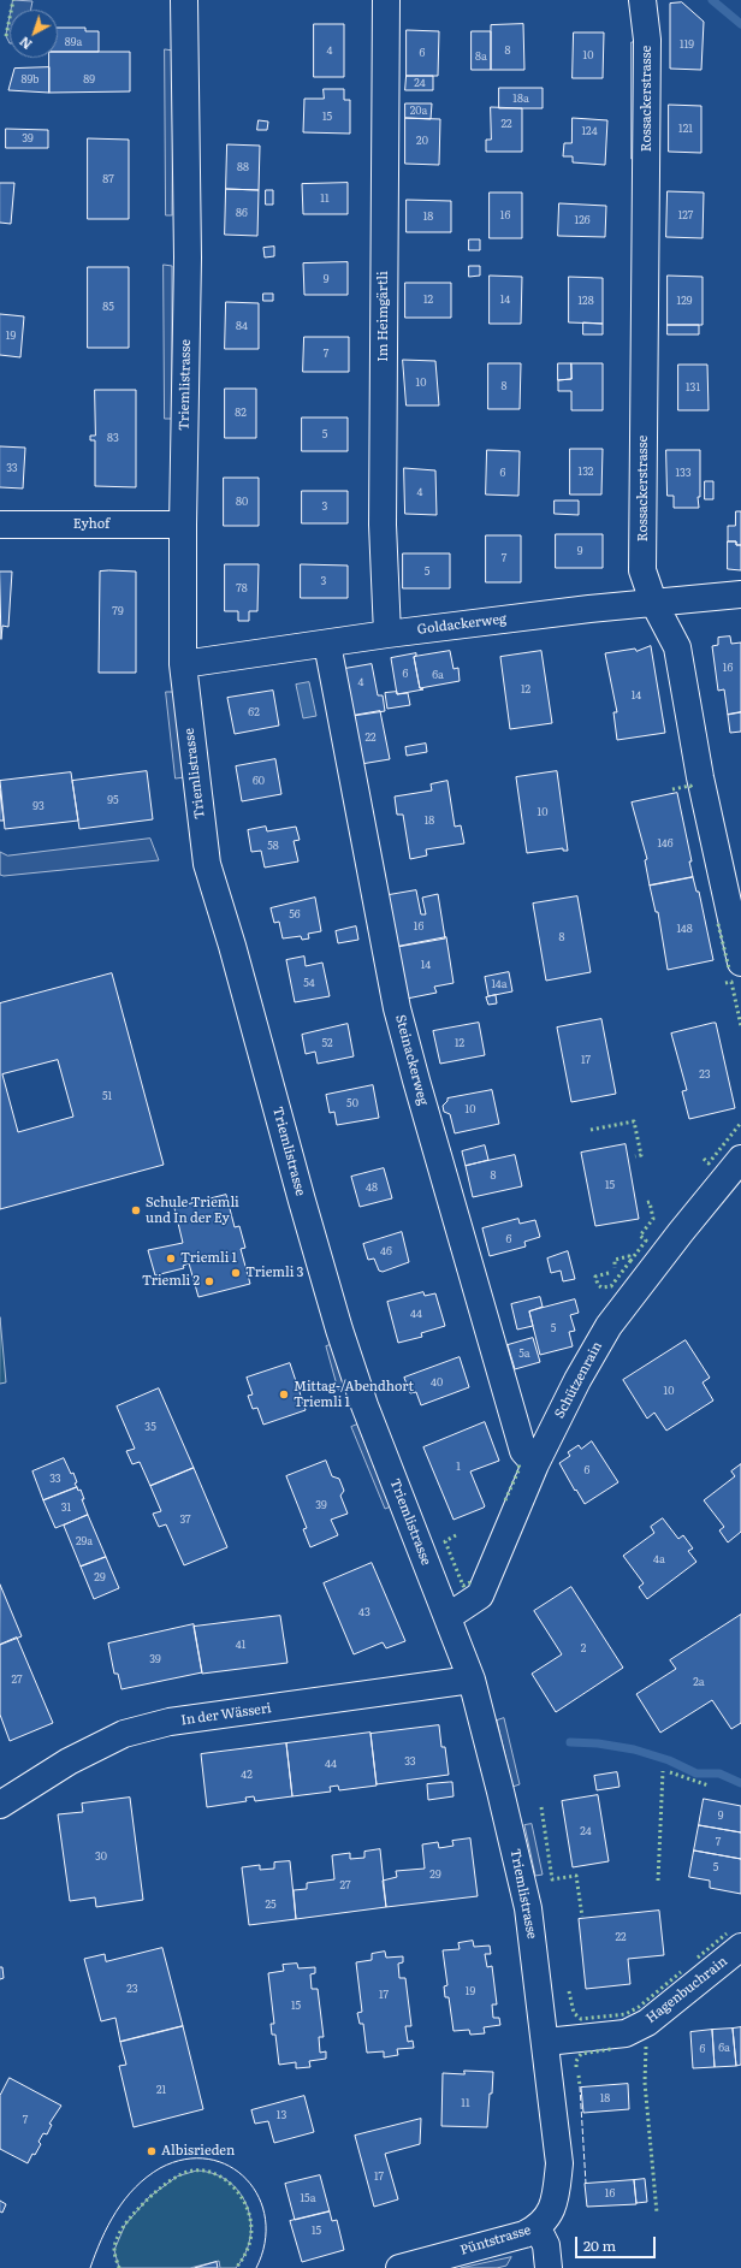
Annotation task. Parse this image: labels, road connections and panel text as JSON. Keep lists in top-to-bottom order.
{
  "streets": {
    "street": [
      "Rossackerstrasse",
      "Im Heimgärtli",
      "Triemlistrasse",
      "Eyhof",
      "Goldackerweg",
      "Steinackerweg",
      "Schützenrain",
      "In der Wässeri",
      "Hagenbuchrain",
      "Püntstrasse"
    ]
  },
  "crossings": [
    ["Rossackerstrasse", "Goldackerweg"],
    ["Im Heimgärtli", "Goldackerweg"],
    ["Triemlistrasse", "Eyhof"],
    ["Triemlistrasse", "Goldackerweg"],
    ["Triemlistrasse", "Schützenrain"],
    ["Triemlistrasse", "In der Wässeri"],
    ["Triemlistrasse", "Hagenbuchrain"],
    ["Triemlistrasse", "Püntstrasse"],
    ["Goldackerweg", "Steinackerweg"],
    ["Steinackerweg", "Schützenrain"]
  ],
  "places": [
    "Schule Triemli und In der Ey",
    "Triemli 1",
    "Triemli 3",
    "Triemli 2",
    "Mittag-/Abendhort Triemli 1",
    "Albisrieden"
  ],
  "house_numbers": [
    "89a",
    "119",
    "4",
    "8",
    "6",
    "10",
    "8a",
    "89b",
    "89",
    "24",
    "18a",
    "20a",
    "15",
    "22",
    "121",
    "124",
    "39",
    "20",
    "88",
    "87",
    "11",
    "86",
    "16",
    "127",
    "18",
    "126",
    "9",
    "12",
    "14",
    "128",
    "129",
    "85",
    "84",
    "19",
    "7",
    "10",
    "8",
    "131",
    "82",
    "5",
    "83",
    "33",
    "132",
    "6",
    "133",
    "4",
    "80",
    "3",
    "9",
    "7",
    "5",
    "3",
    "78",
    "79",
    "16",
    "6",
    "6a",
    "4",
    "12",
    "14",
    "62",
    "22",
    "60",
    "95",
    "93",
    "10",
    "18",
    "146",
    "58",
    "56",
    "16",
    "148",
    "8",
    "14",
    "54",
    "14a",
    "52",
    "12",
    "17",
    "23",
    "51",
    "50",
    "10",
    "8",
    "15",
    "48",
    "6",
    "46",
    "44",
    "5",
    "5a",
    "40",
    "10",
    "35",
    "1",
    "6",
    "33",
    "39",
    "31",
    "37",
    "29a",
    "4a",
    "29",
    "43",
    "41",
    "2",
    "39",
    "27",
    "2a",
    "33",
    "44",
    "42",
    "9",
    "24",
    "7",
    "30",
    "5",
    "29",
    "27",
    "25",
    "22",
    "23",
    "19",
    "17",
    "15",
    "6a",
    "6",
    "21",
    "18",
    "11",
    "13",
    "7",
    "17",
    "16",
    "15a",
    "15"
  ],
  "scale_bar": "20 m",
  "north": "bottom left"
}
